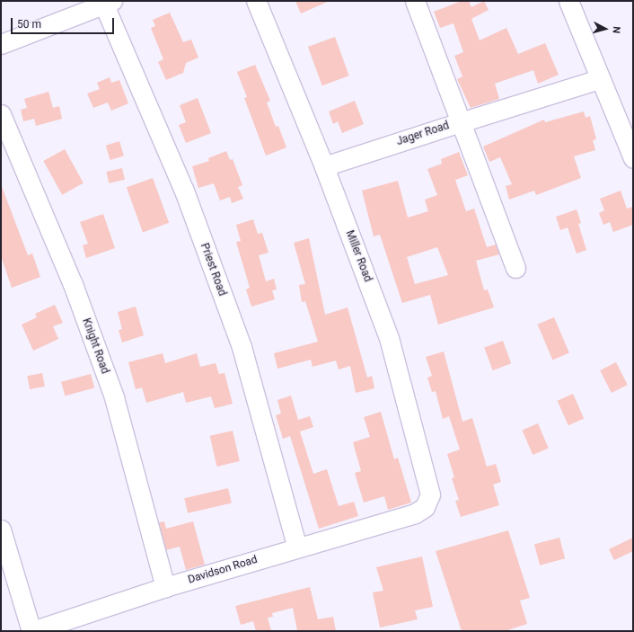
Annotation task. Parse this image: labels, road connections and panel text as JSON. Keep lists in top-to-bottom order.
{
  "streets": {
    "street": [
      "Jager Road",
      "Miller Road",
      "Priest Road",
      "Knight Road",
      "Davidson Road"
    ]
  },
  "crossings": [
    ["Jager Road", "Miller Road"],
    ["Miller Road", "Davidson Road"],
    ["Priest Road", "Davidson Road"],
    ["Knight Road", "Davidson Road"]
  ],
  "scale_bar": "50 m",
  "north": "right"
}
